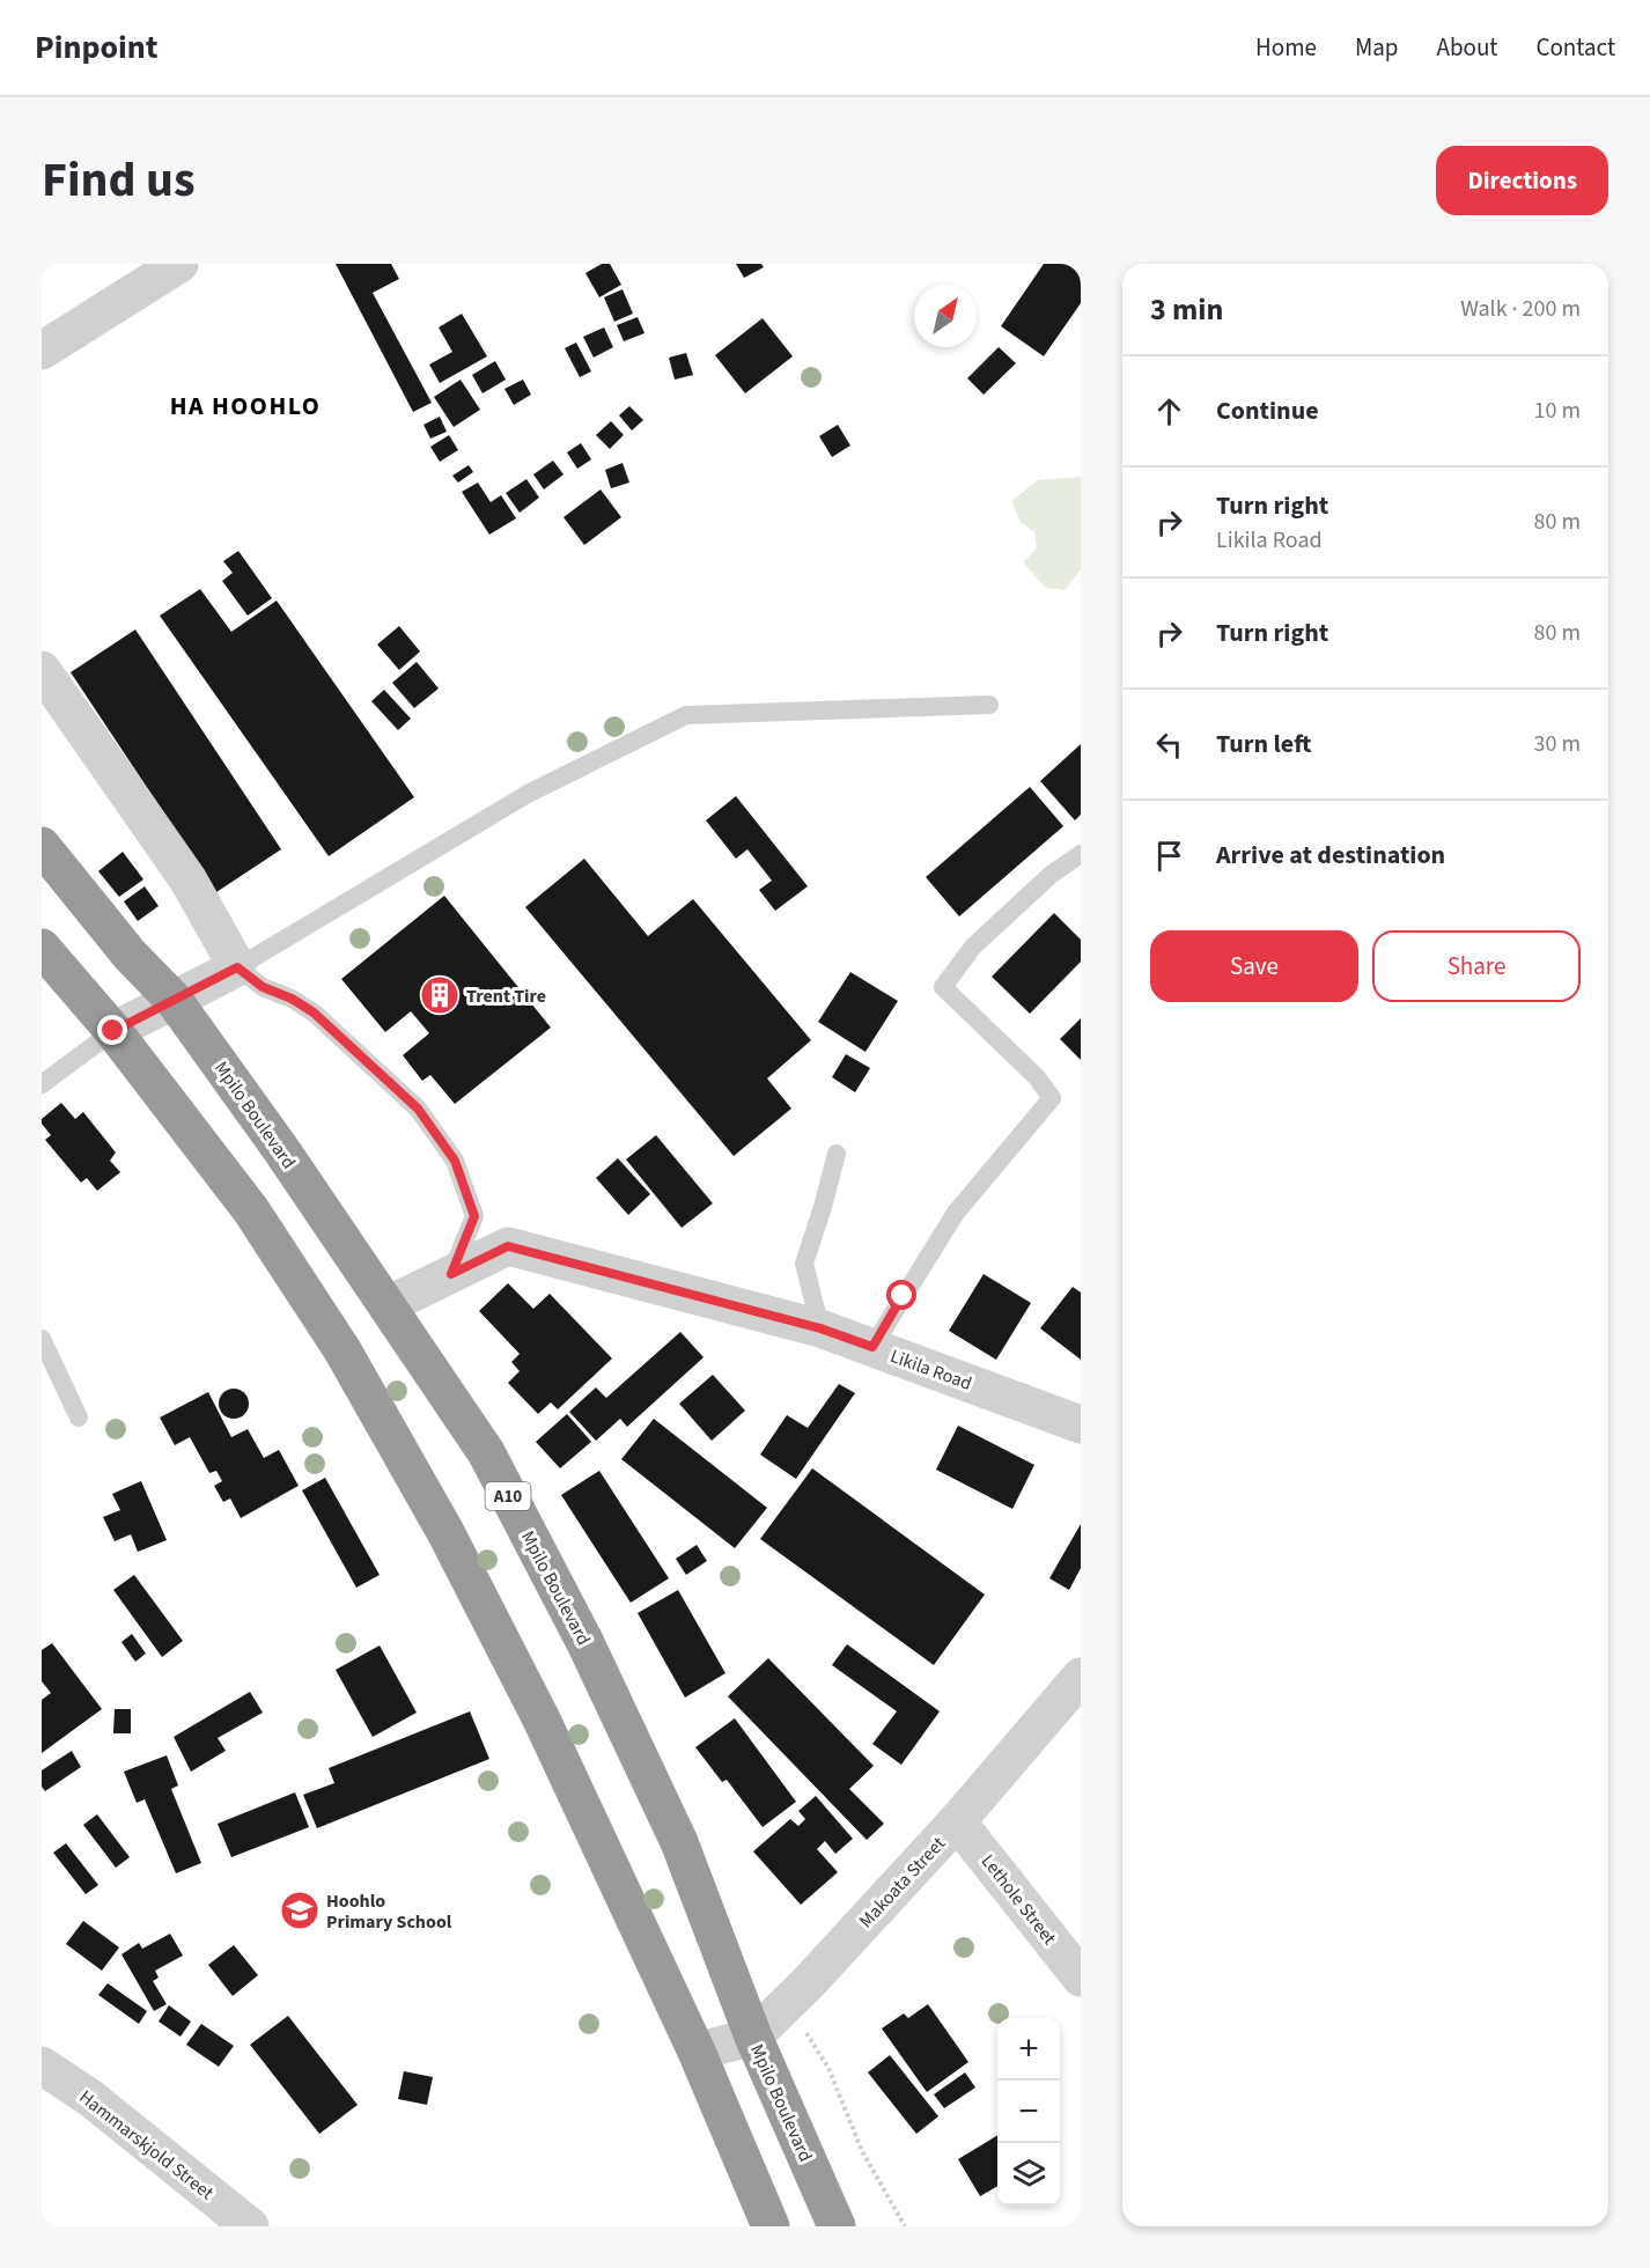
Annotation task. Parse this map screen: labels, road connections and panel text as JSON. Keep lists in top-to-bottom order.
{
  "streets": {
    "highway": ["Mpilo Boulevard", "A10"],
    "street": [
      "Likila Road",
      "Makoata Street",
      "Lethole Street",
      "Hammarskjold Street"
    ]
  },
  "crossings": [
    ["Mpilo Boulevard", "Likila Road"],
    ["Mpilo Boulevard", "Makoata Street"],
    ["Makoata Street", "Lethole Street"]
  ],
  "districts": ["HA HOOHLO"],
  "places": {
    "building": ["Trent Tire"],
    "school or university": ["Hoohlo Primary School"]
  },
  "north": "top right",
  "page": {
    "header": "Pinpoint",
    "nav": [
      "Home",
      "Map",
      "About",
      "Contact"
    ],
    "title": "Find us",
    "buttons": [
      "Directions",
      ["Save", "Share"]
    ],
    "heading": ["3 min", "Walk · 200 m"],
    "list": [
      ["Continue", "10 m"],
      ["Turn right", "Likila Road", "80 m"],
      ["Turn right", "80 m"],
      ["Turn left", "30 m"],
      "Arrive at destination"
    ],
    "map_buttons": ["+", "−"]
  }
}
